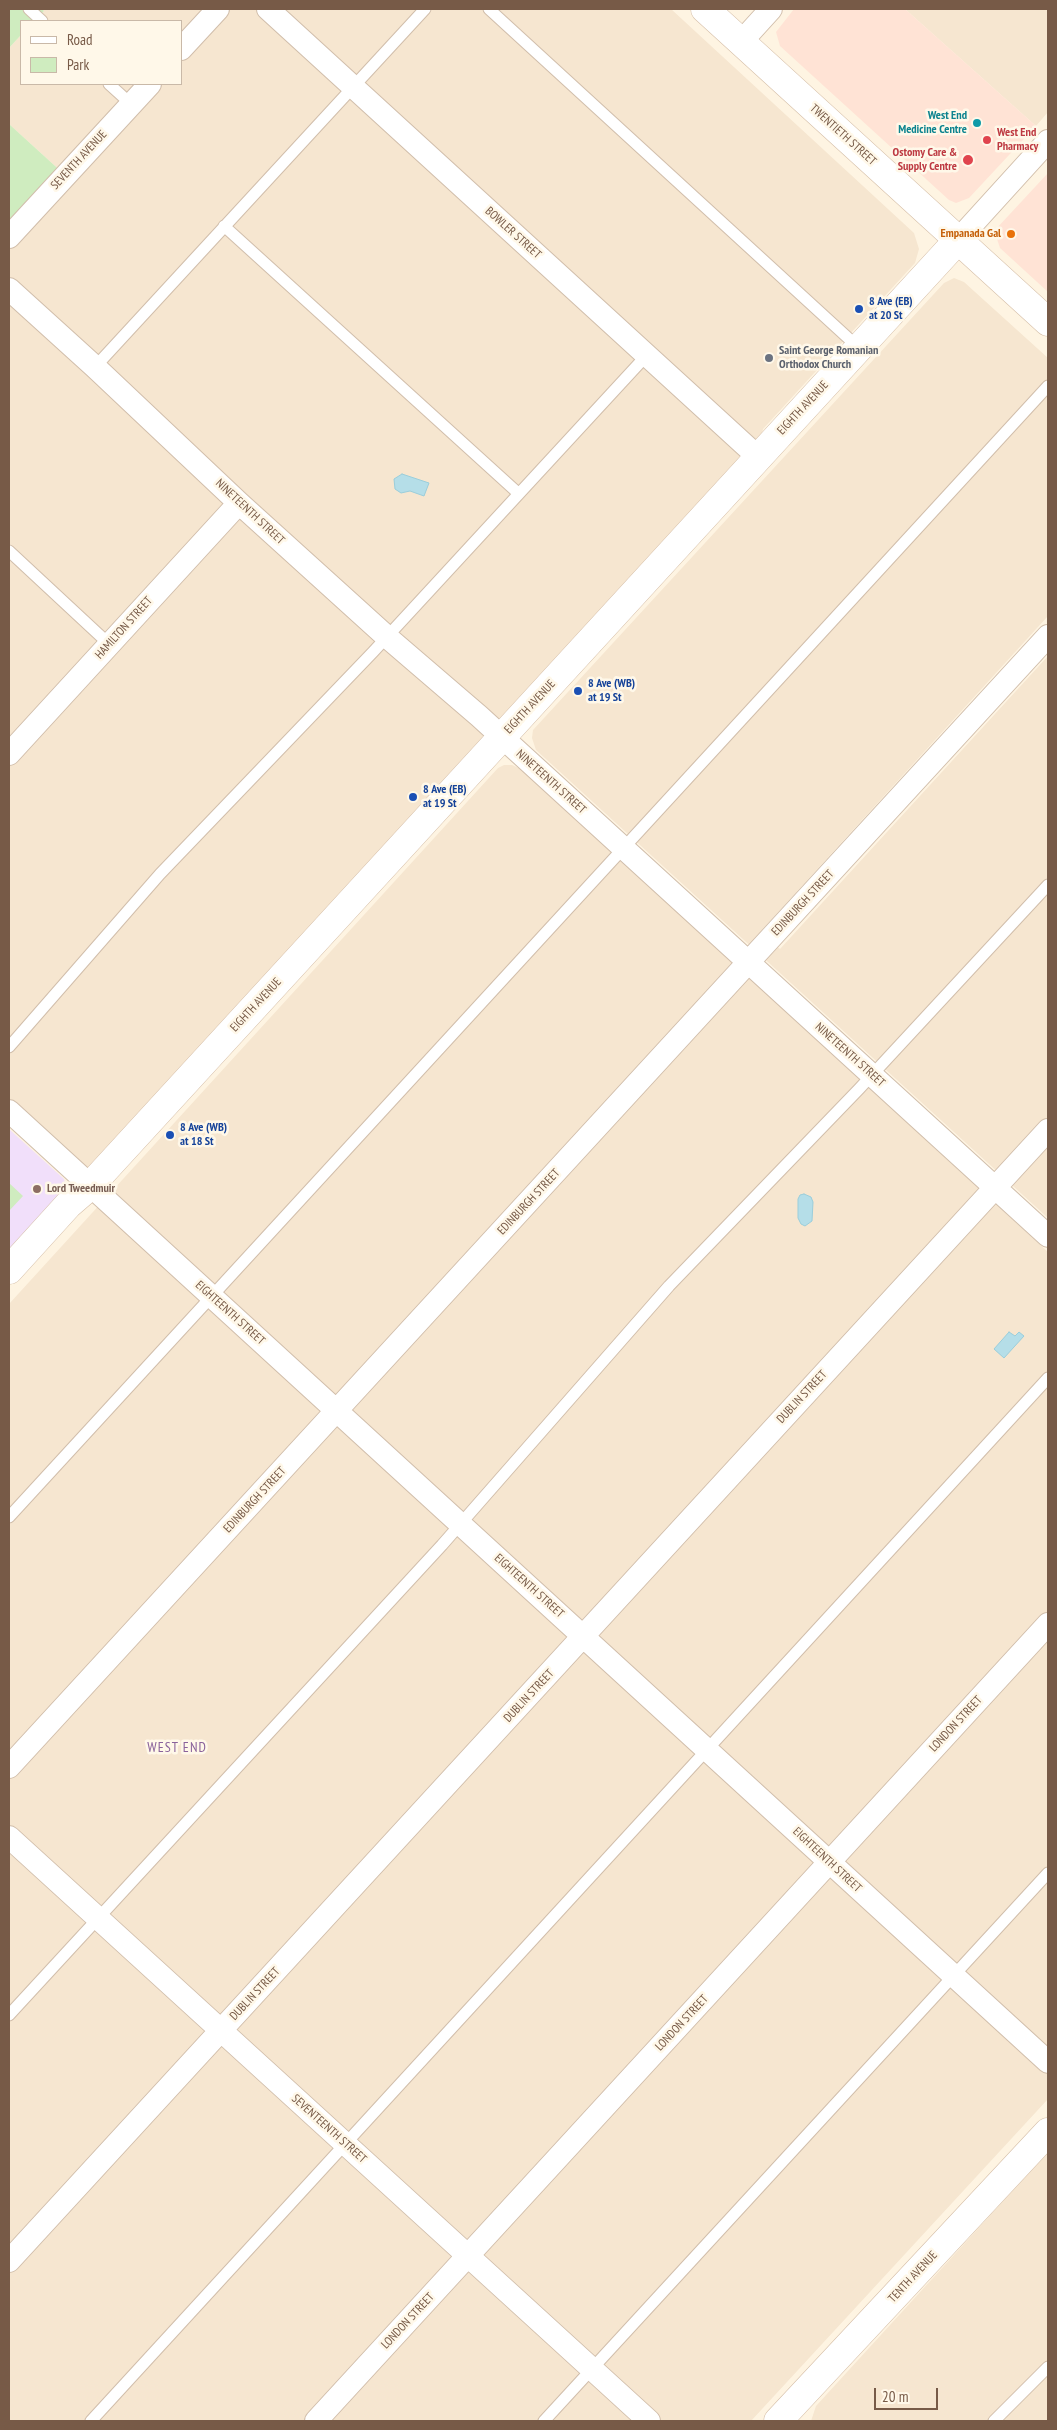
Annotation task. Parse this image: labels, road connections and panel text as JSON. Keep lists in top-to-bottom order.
{
  "streets": {
    "street": [
      "TWENTIETH STREET",
      "SEVENTH AVENUE",
      "BOWLER STREET",
      "EIGHTH AVENUE",
      "NINETEENTH STREET",
      "HAMILTON STREET",
      "EDINBURGH STREET",
      "EIGHTEENTH STREET",
      "DUBLIN STREET",
      "LONDON STREET",
      "SEVENTEENTH STREET",
      "TENTH AVENUE"
    ]
  },
  "crossings": [
    ["TWENTIETH STREET", "EIGHTH AVENUE"],
    ["BOWLER STREET", "EIGHTH AVENUE"],
    ["EIGHTH AVENUE", "NINETEENTH STREET"],
    ["EIGHTH AVENUE", "EIGHTEENTH STREET"],
    ["NINETEENTH STREET", "HAMILTON STREET"],
    ["NINETEENTH STREET", "EDINBURGH STREET"],
    ["NINETEENTH STREET", "DUBLIN STREET"],
    ["EDINBURGH STREET", "EIGHTEENTH STREET"],
    ["EIGHTEENTH STREET", "DUBLIN STREET"],
    ["EIGHTEENTH STREET", "LONDON STREET"],
    ["DUBLIN STREET", "SEVENTEENTH STREET"],
    ["LONDON STREET", "SEVENTEENTH STREET"]
  ],
  "districts": ["WEST END"],
  "places": [
    "West End Medicine Centre",
    "West End Pharmacy",
    "Ostomy Care & Supply Centre",
    "Empanada Gal",
    "8 Ave (EB) at 20 St",
    "Saint George Romanian Orthodox Church",
    "8 Ave (WB) at 19 St",
    "8 Ave (EB) at 19 St",
    "8 Ave (WB) at 18 St",
    "Lord Tweedmuir"
  ],
  "legend": ["Road", "Park"],
  "scale_bar": "20 m"
}
